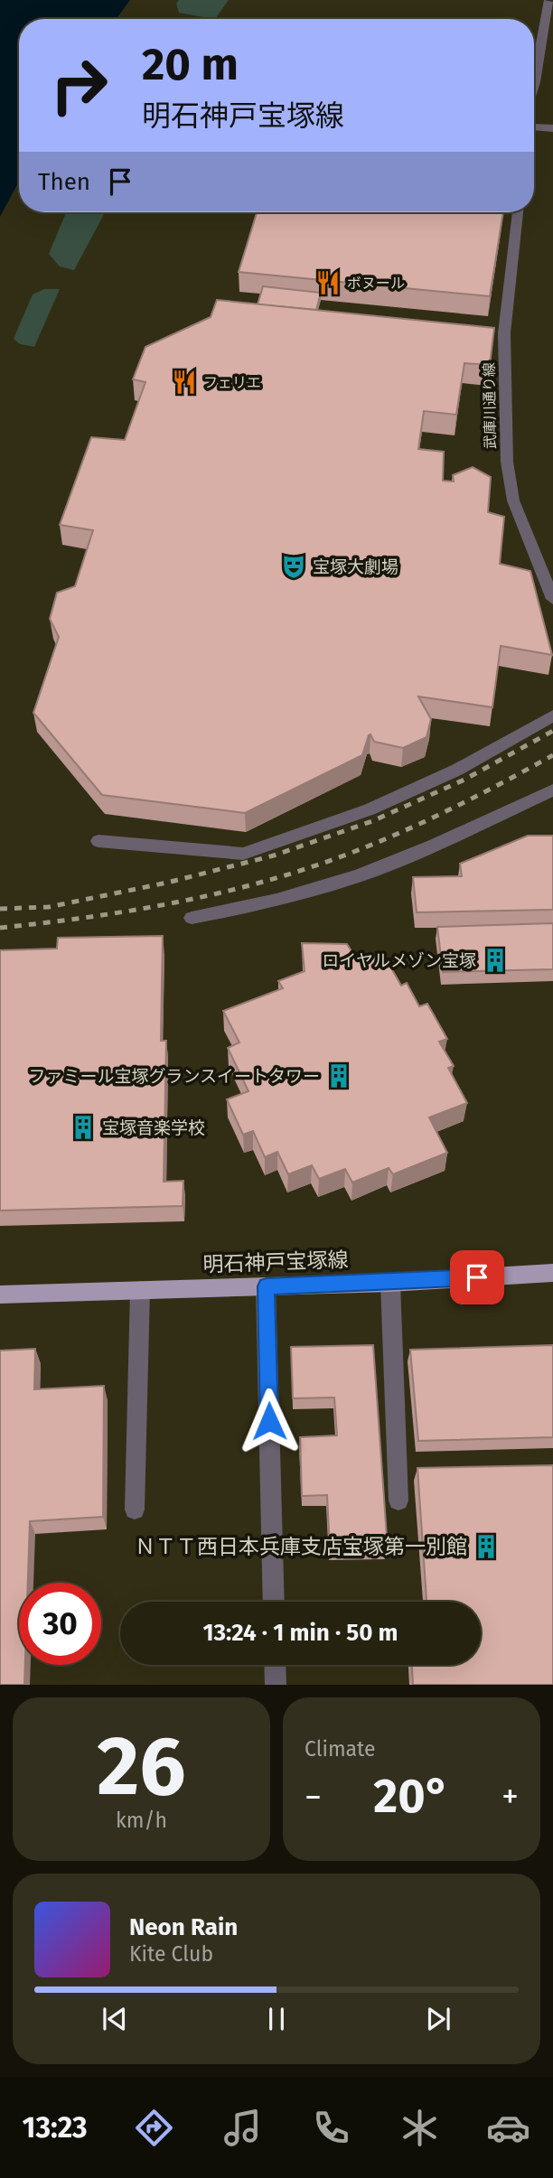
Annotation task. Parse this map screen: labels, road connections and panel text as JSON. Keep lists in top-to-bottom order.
{
  "streets": {
    "main road": ["明石神戸宝塚線"],
    "street": ["武庫川通り線"]
  },
  "places": {
    "restaurant": ["ボヌール", "フェリエ"],
    "theatre": ["宝塚大劇場"],
    "building": [
      "ロイヤルメゾン宝塚",
      "ファミール宝塚グランスイートタワー",
      "宝塚音楽学校",
      "ＮＴＴ西日本兵庫支店宝塚第一別館"
    ]
  },
  "page": {
    "turn": ["20 m", "明石神戸宝塚線"],
    "then": "Then",
    "limit": "30",
    "trip": "13:24 · 1 min · 50 m",
    "tile": [
      ["26", "km/h"],
      "Climate"
    ],
    "heat": ["−", "20°", "+"],
    "song": ["Neon Rain", "Kite Club"],
    "tabs": "13:23"
  }
}
